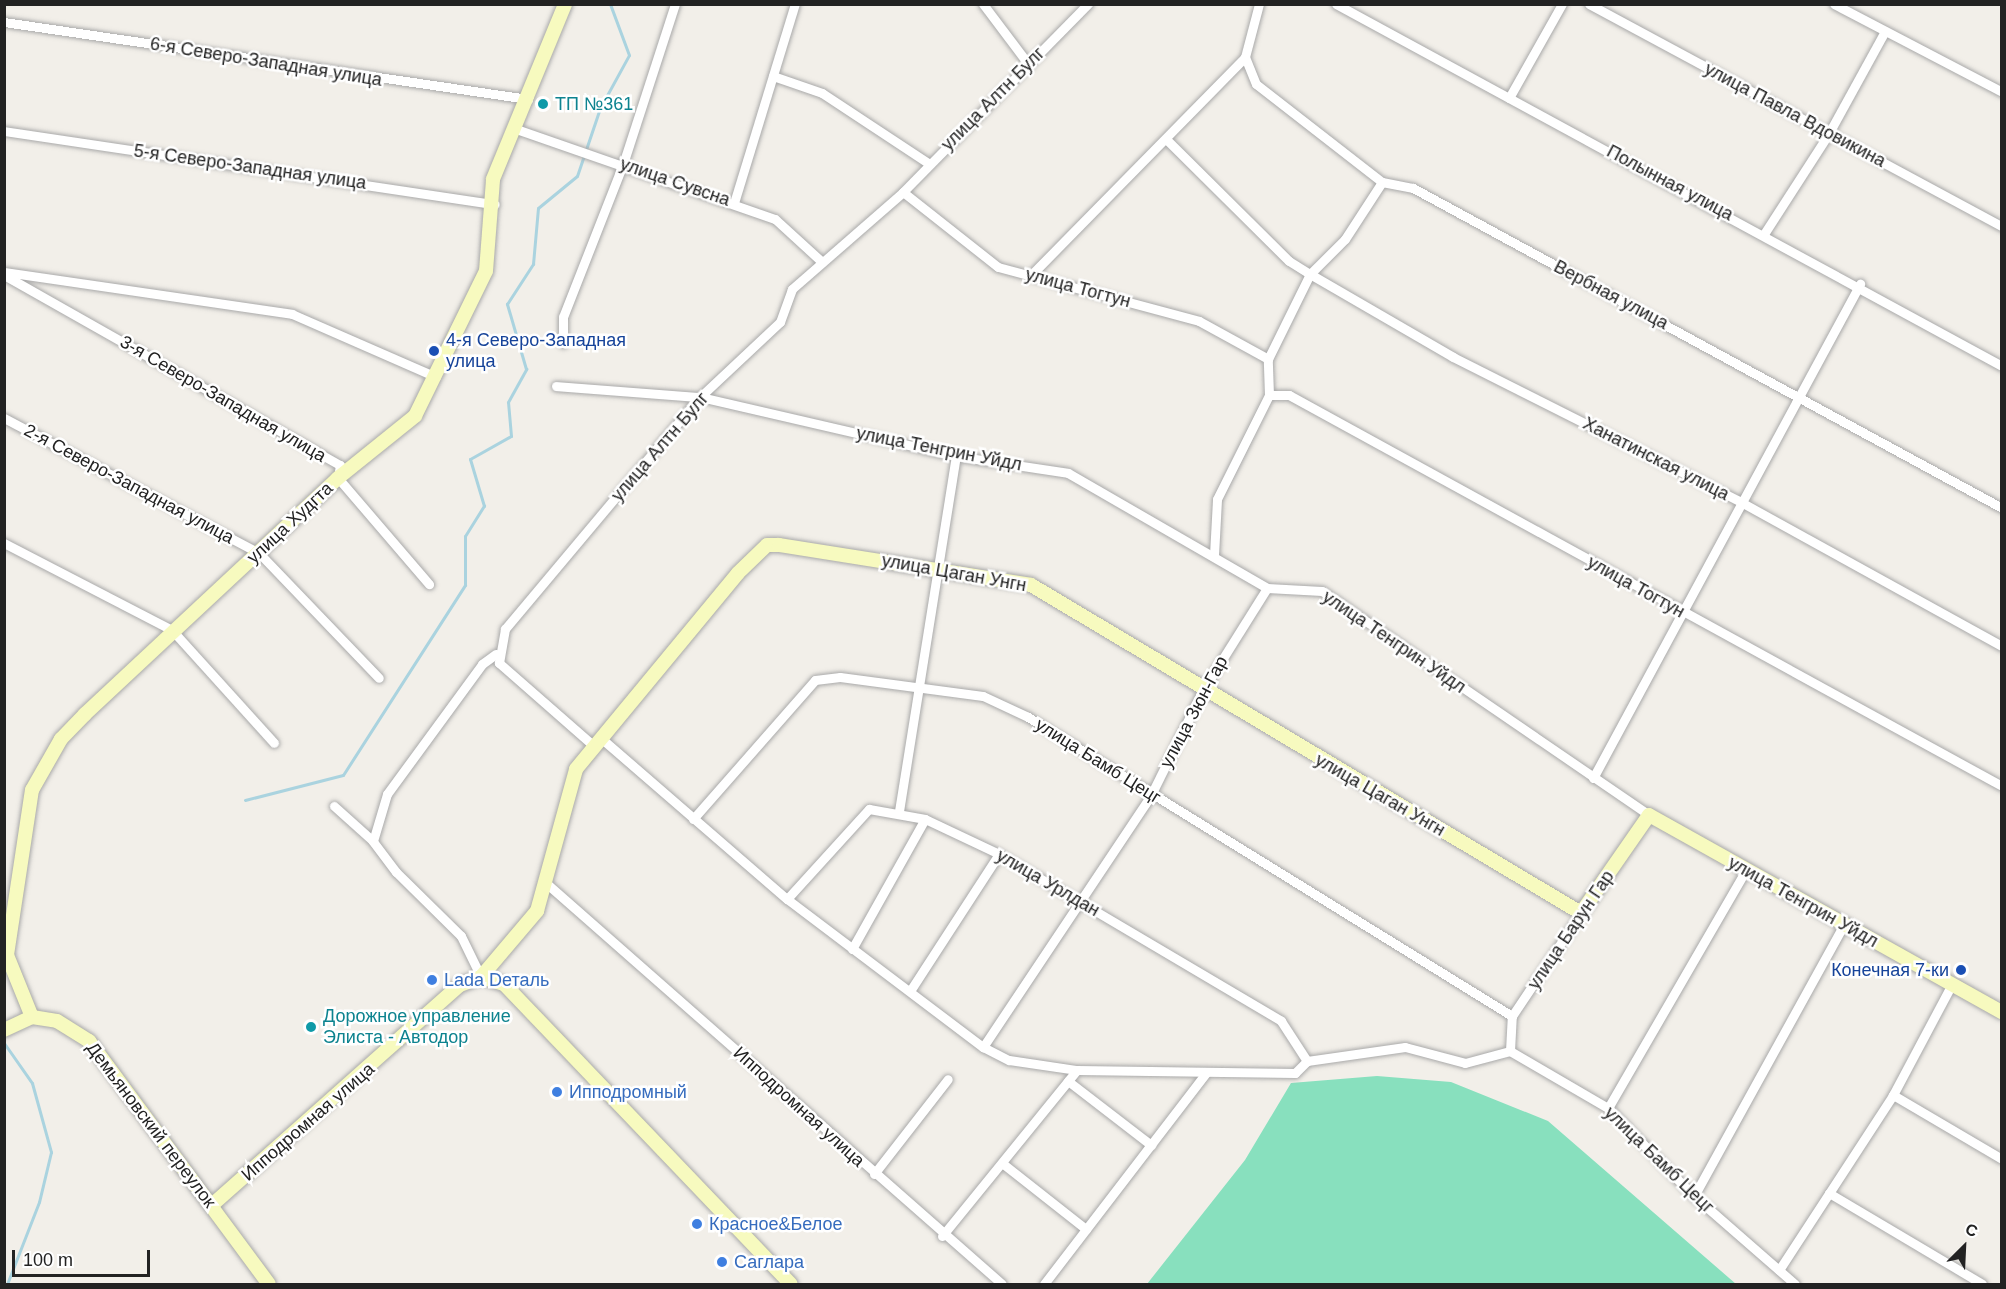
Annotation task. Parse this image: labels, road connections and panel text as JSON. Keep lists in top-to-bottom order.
{
  "streets": {
    "street": [
      "6-я Северо-Западная улица",
      "улица Алтн Булг",
      "улица Павла Вдовикина",
      "5-я Северо-Западная улица",
      "улица Сувсна",
      "Полынная улица",
      "улица Тогтун",
      "Вербная улица",
      "3-я Северо-Западная улица",
      "улица Тенгрин Уйдл",
      "Ханатинская улица",
      "2-я Северо-Западная улица",
      "улица Худгта",
      "улица Цаган Унгн",
      "улица Зюн-Гар",
      "улица Бамб Цецг",
      "улица Урлдан",
      "улица Барун Гар",
      "Ипподромная улица",
      "Демьяновский переулок"
    ]
  },
  "crossings": [
    ["6-я Северо-Западная улица", "улица Худгта"],
    ["улица Алтн Булг", "улица Сувсна"],
    ["улица Алтн Булг", "улица Тогтун"],
    ["улица Алтн Булг", "улица Тенгрин Уйдл"],
    ["5-я Северо-Западная улица", "улица Худгта"],
    ["улица Сувсна", "улица Худгта"],
    ["3-я Северо-Западная улица", "улица Худгта"],
    ["улица Тенгрин Уйдл", "улица Зюн-Гар"],
    ["улица Тенгрин Уйдл", "улица Барун Гар"],
    ["2-я Северо-Западная улица", "улица Худгта"],
    ["улица Худгта", "Демьяновский переулок"],
    ["улица Цаган Унгн", "улица Зюн-Гар"],
    ["улица Цаган Унгн", "улица Барун Гар"],
    ["улица Цаган Унгн", "Ипподромная улица"],
    ["улица Зюн-Гар", "улица Бамб Цецг"],
    ["улица Зюн-Гар", "улица Урлдан"],
    ["улица Бамб Цецг", "улица Барун Гар"],
    ["Ипподромная улица", "Демьяновский переулок"]
  ],
  "places": [
    "ТП №361",
    "4-я Северо-Западная улица",
    "Конечная 7-ки",
    "Lada Dеталь",
    "Дорожное управление Элиста - Автодор",
    "Ипподромный",
    "Красное&Белое",
    "Саглара"
  ],
  "scale_bar": "100 m",
  "north": "top right"
}
